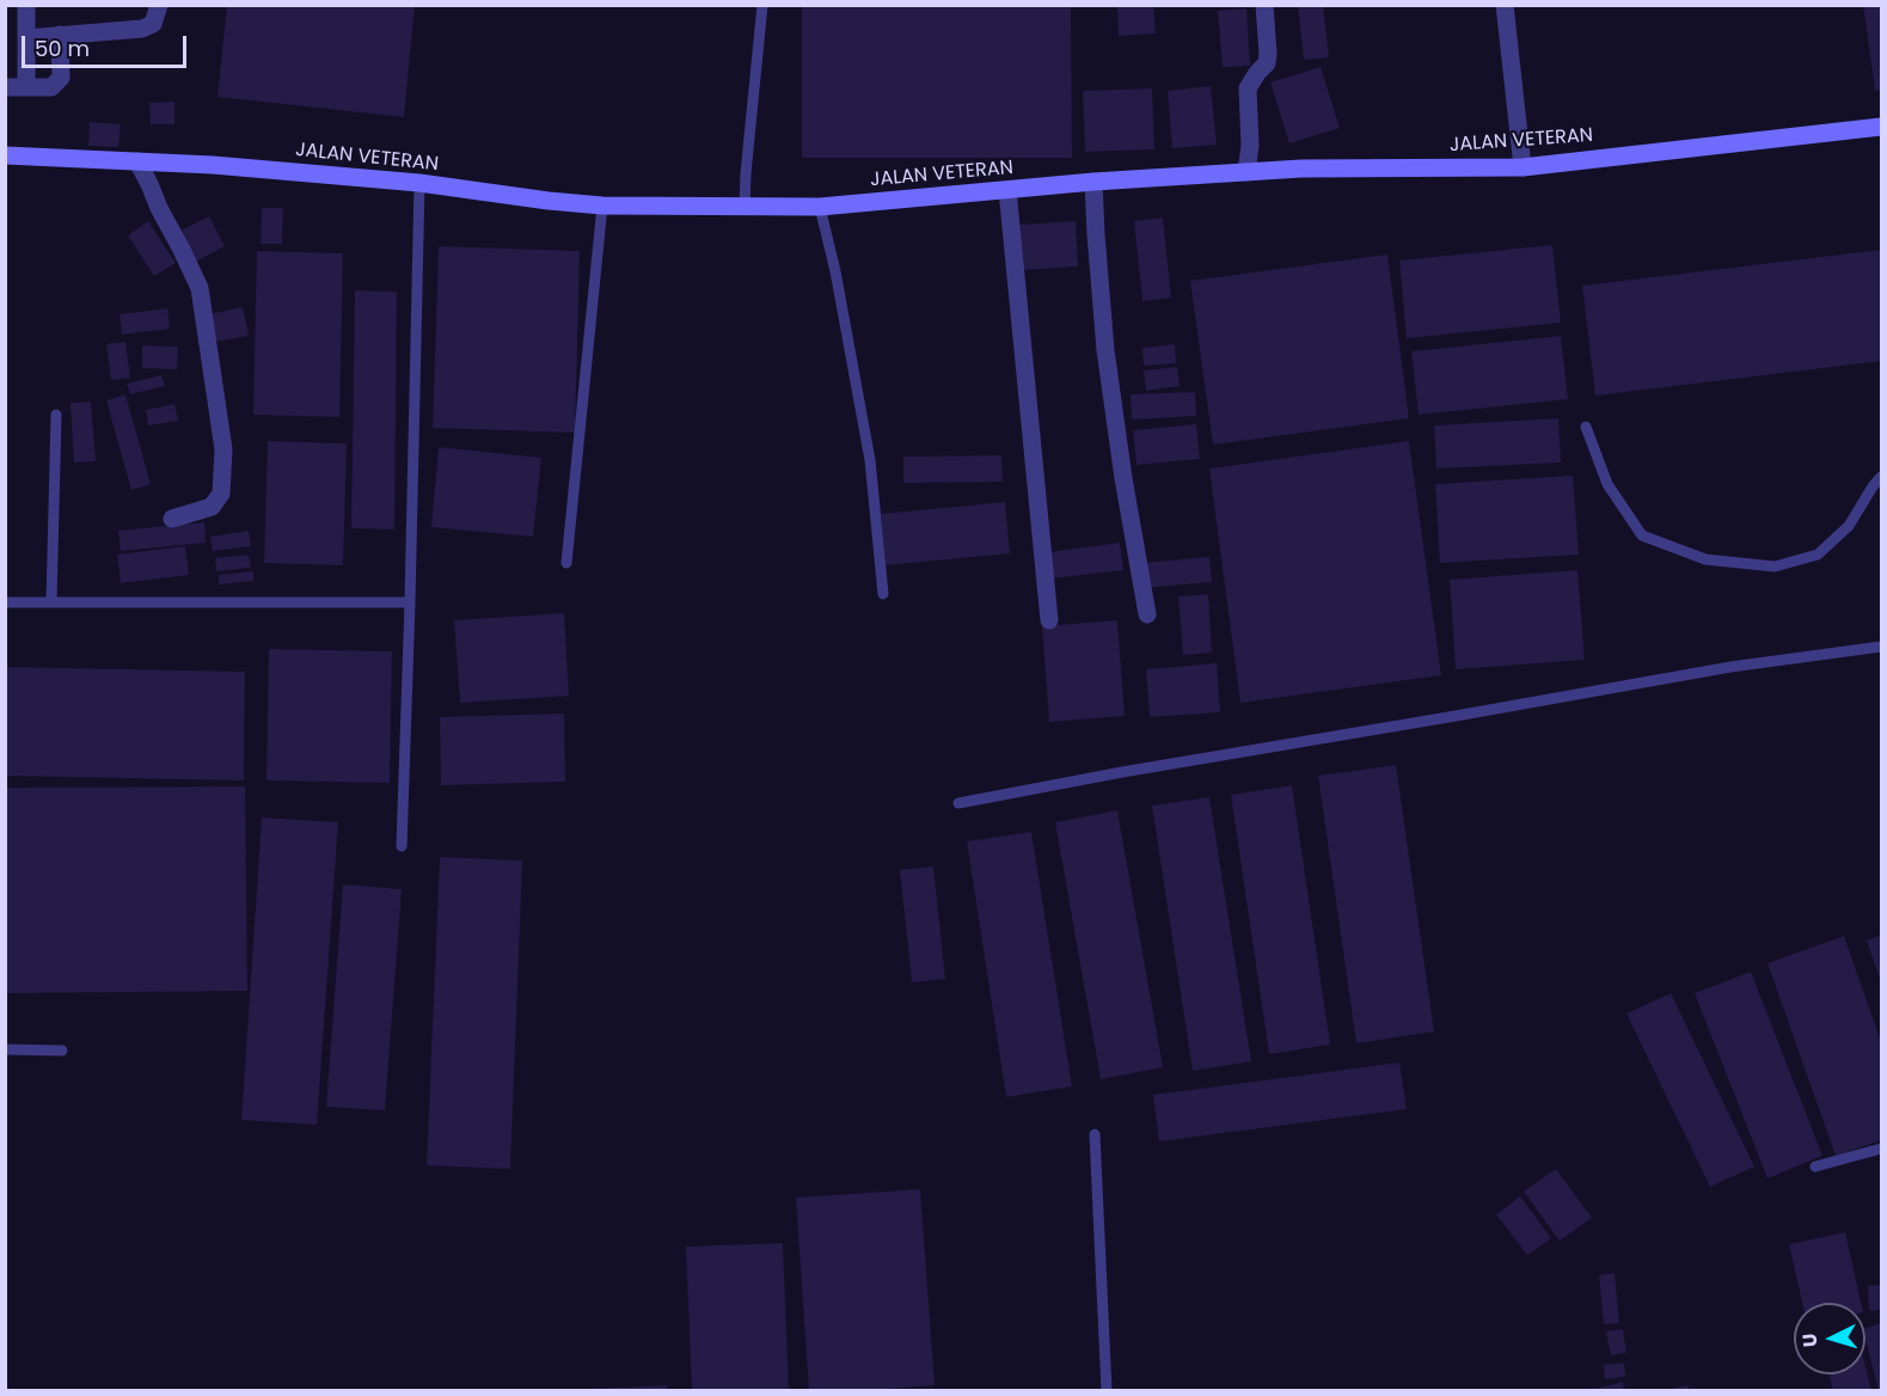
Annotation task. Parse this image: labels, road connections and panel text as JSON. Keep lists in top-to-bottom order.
{
  "streets": {
    "main road": ["JALAN VETERAN"]
  },
  "scale_bar": "50 m",
  "north": "left"
}
